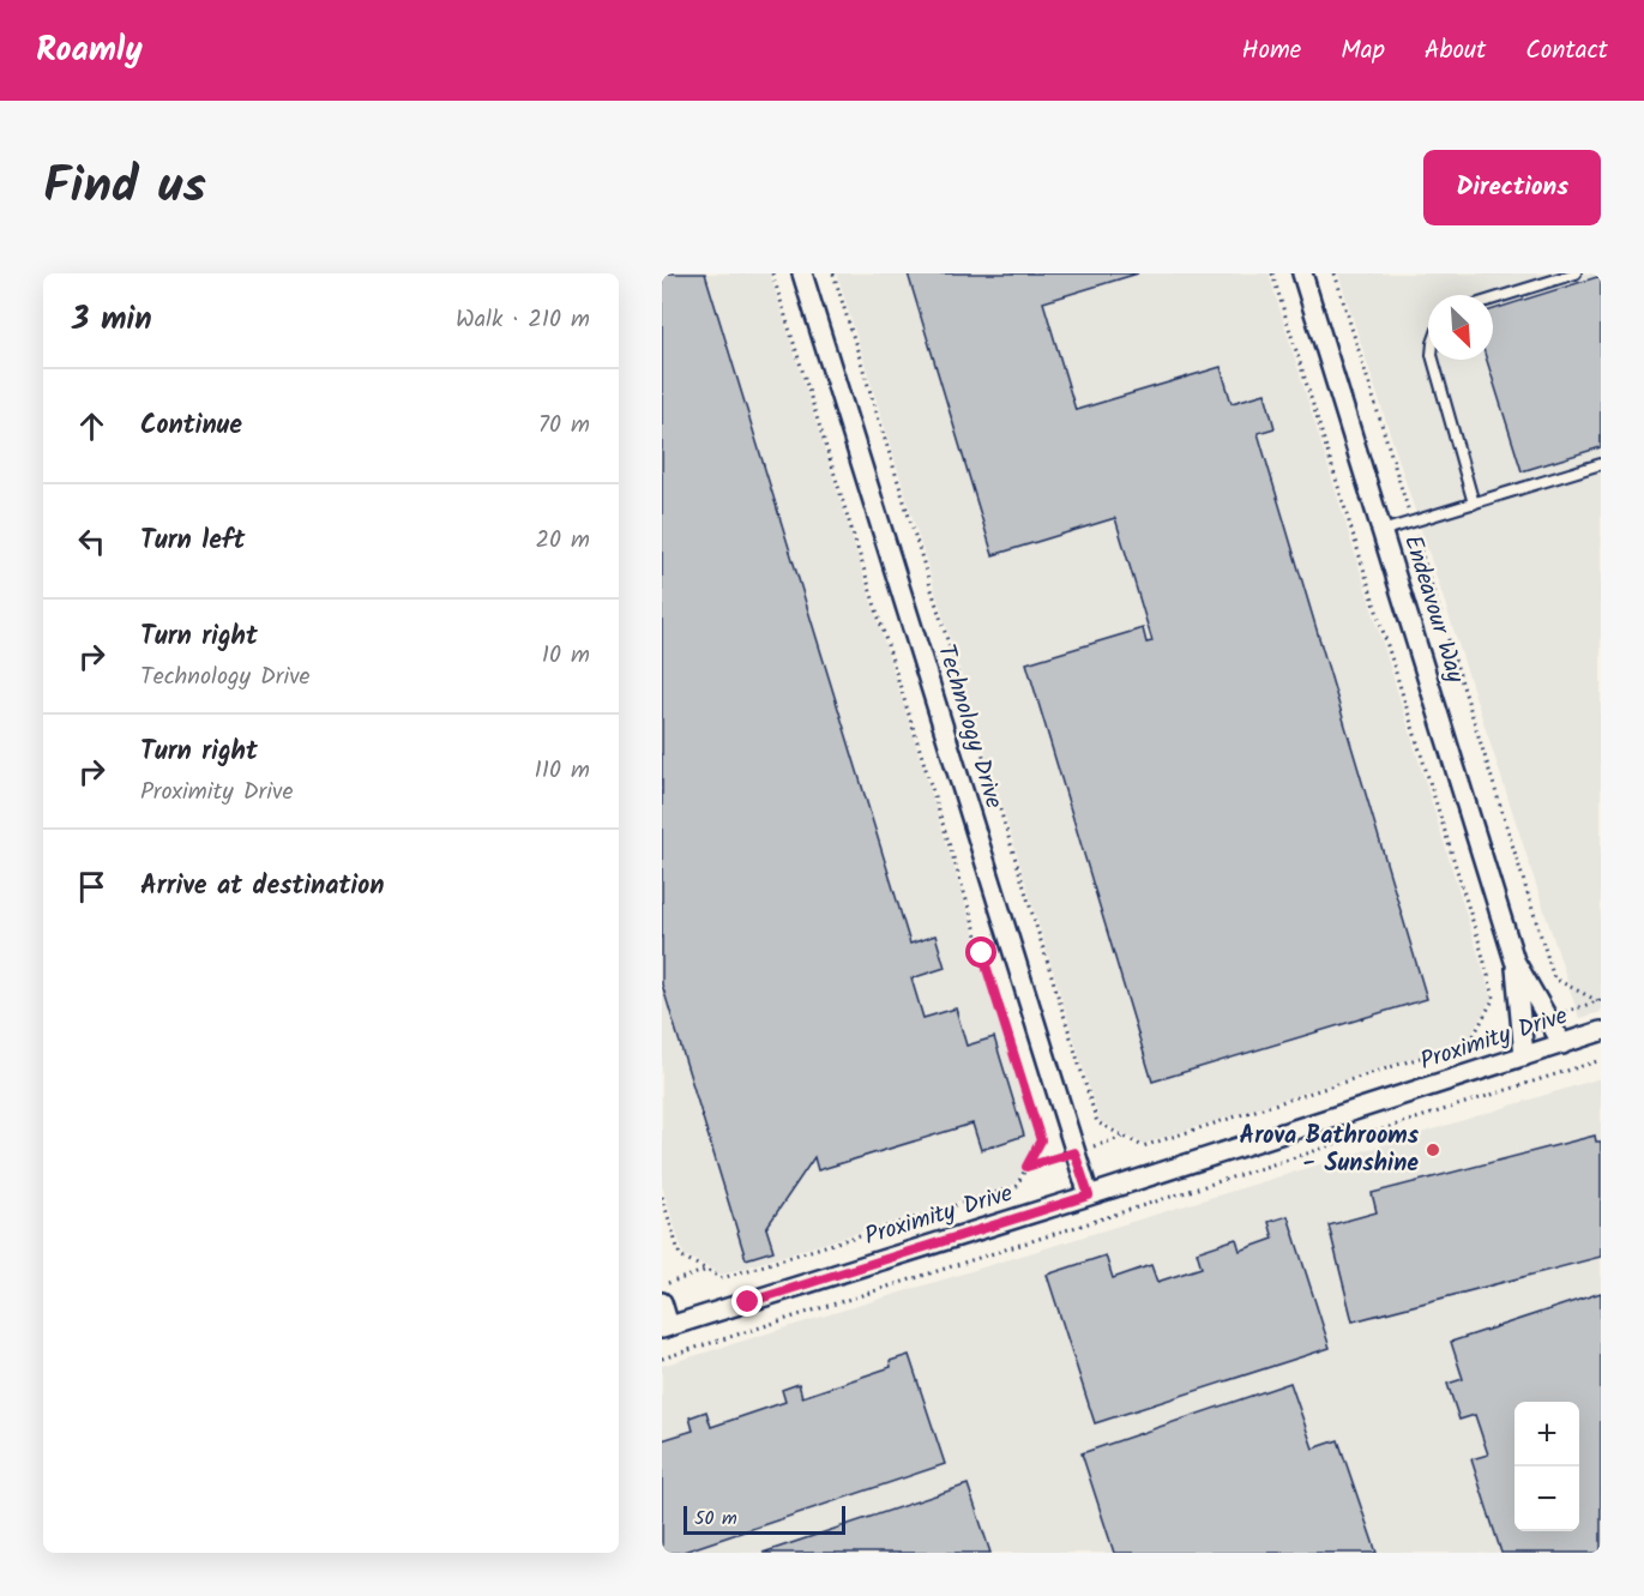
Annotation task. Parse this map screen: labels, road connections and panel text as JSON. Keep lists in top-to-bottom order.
{
  "streets": {
    "street": ["Endeavour Way", "Technology Drive", "Proximity Drive"]
  },
  "crossings": [
    ["Endeavour Way", "Proximity Drive"],
    ["Technology Drive", "Proximity Drive"]
  ],
  "places": ["Arova Bathrooms - Sunshine"],
  "scale_bar": "50 m",
  "north": "bottom right",
  "page": {
    "header": "Roamly",
    "nav": [
      "Home",
      "Map",
      "About",
      "Contact"
    ],
    "title": "Find us",
    "buttons": "Directions",
    "heading": ["3 min", "Walk · 210 m"],
    "list": [
      ["Continue", "70 m"],
      ["Turn left", "20 m"],
      ["Turn right", "Technology Drive", "10 m"],
      ["Turn right", "Proximity Drive", "110 m"],
      "Arrive at destination"
    ],
    "map_buttons": ["+", "−"],
    "scale": "50 m"
  }
}
